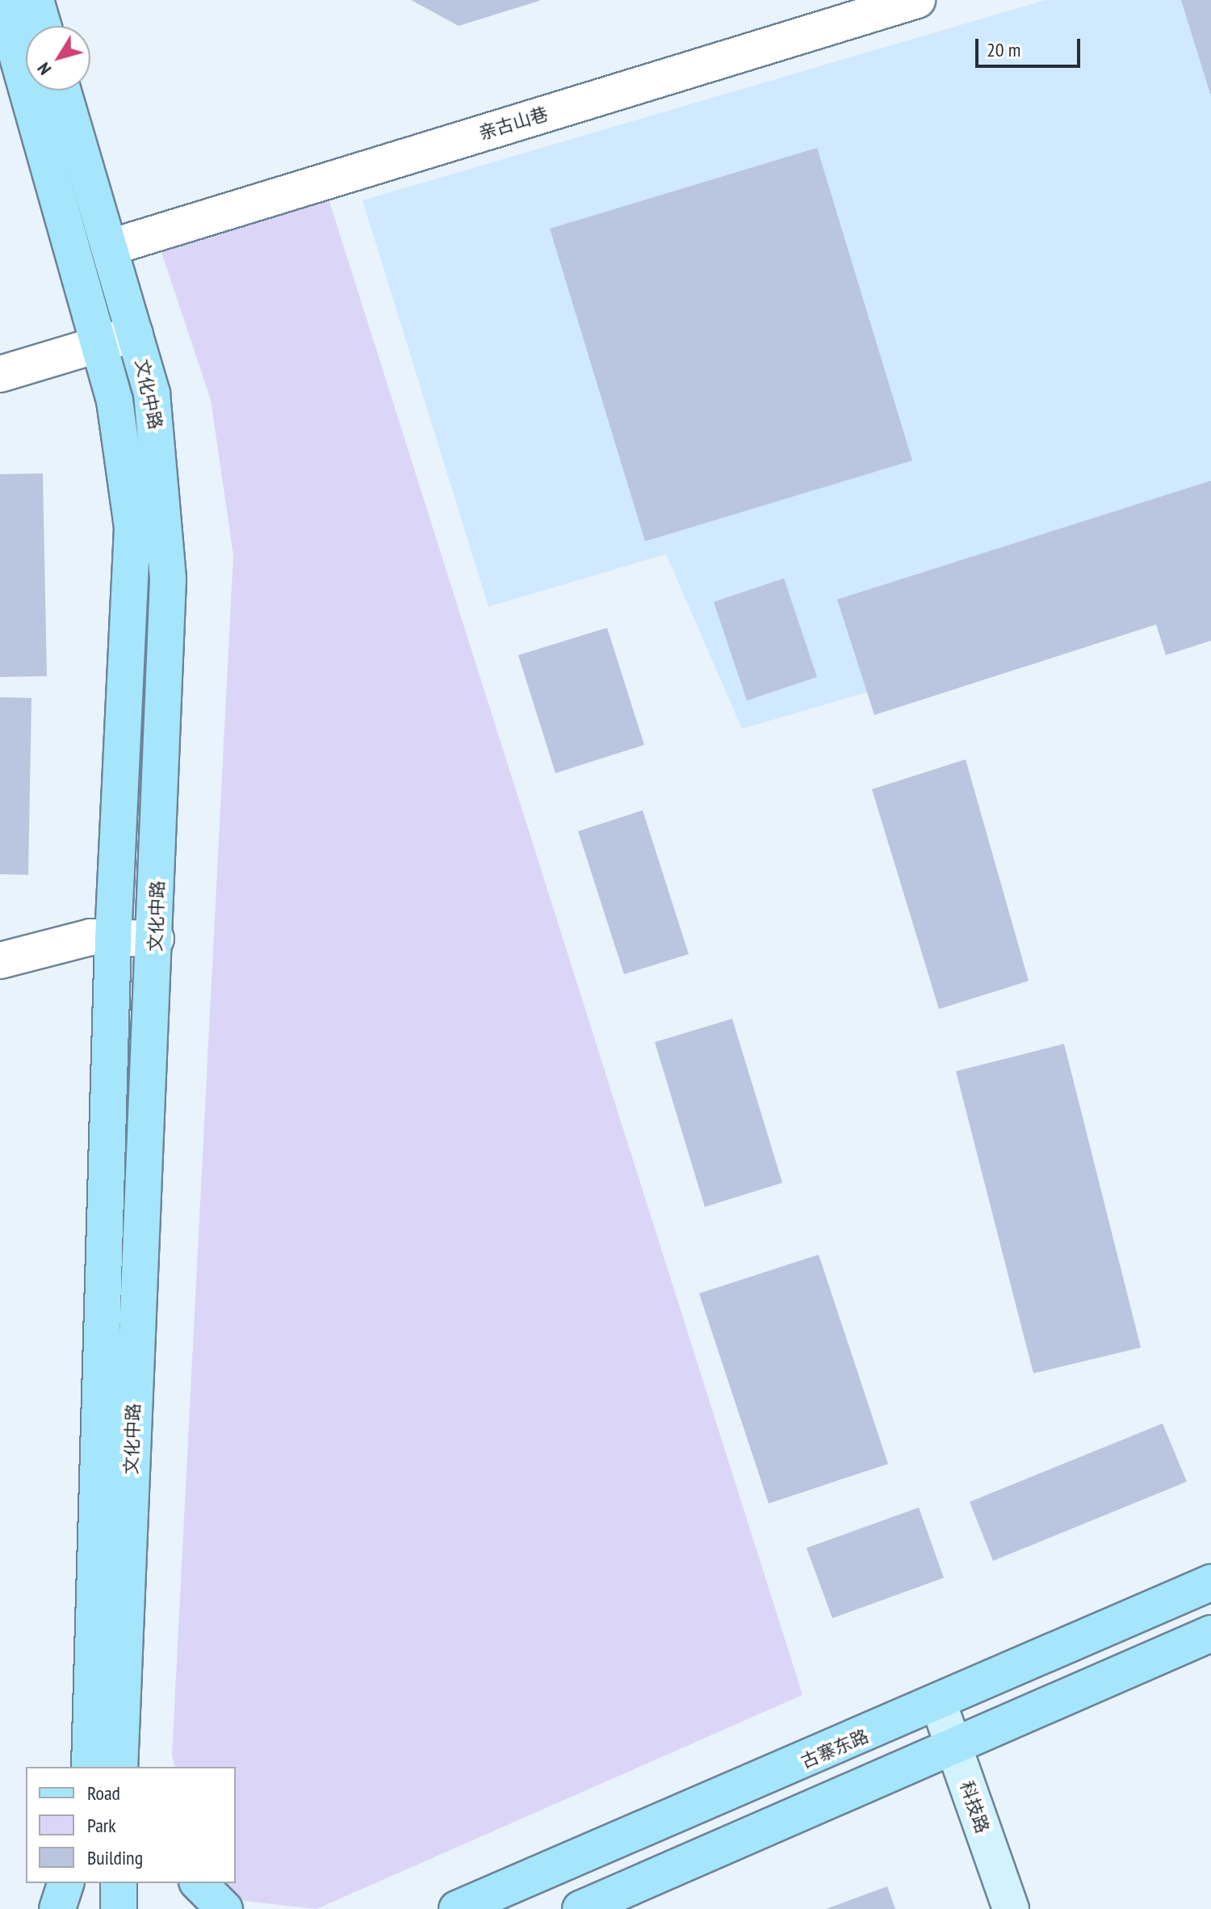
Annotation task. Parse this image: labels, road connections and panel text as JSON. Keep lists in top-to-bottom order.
{
  "streets": {
    "main road": ["文化中路", "古寨东路", "科技路"],
    "street": ["亲古山巷"]
  },
  "crossings": [
    ["亲古山巷", "文化中路"],
    ["古寨东路", "科技路"]
  ],
  "legend": ["Road", "Park", "Building"],
  "scale_bar": "20 m",
  "north": "bottom left"
}
